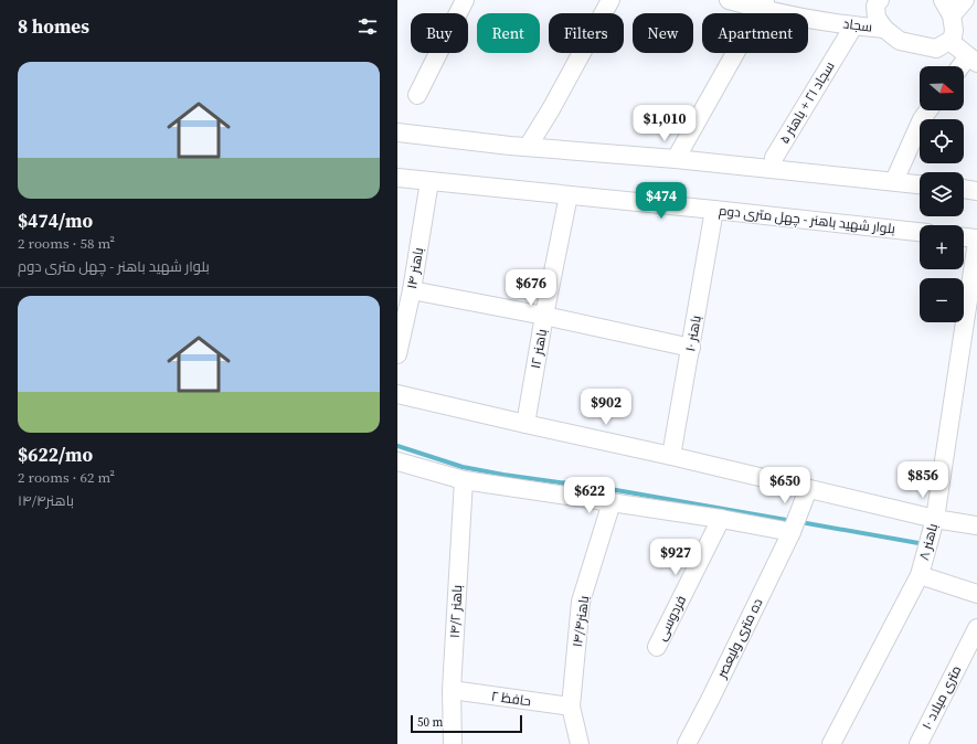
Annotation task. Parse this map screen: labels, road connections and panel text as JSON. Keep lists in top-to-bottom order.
{
  "streets": {
    "street": [
      "سجاد",
      "سجاد ۲۱ + باهنر ۵",
      "بلوار شهید باهنر - چهل متری دوم",
      "باهنر ۱۴",
      "باهنر ۱۰",
      "باهنر ۱۲",
      "باهنر ۸",
      "باهنر ۱۴/۲",
      "فردوسی",
      "باهنر۱۴/۴",
      "ده متری ولیعصر",
      "۱۰ متری میلاد",
      "حافظ ۲"
    ]
  },
  "crossings": [
    ["سجاد", "سجاد ۲۱ + باهنر ۵"],
    ["بلوار شهید باهنر - چهل متری دوم", "باهنر ۱۴"],
    ["بلوار شهید باهنر - چهل متری دوم", "باهنر ۱۰"],
    ["بلوار شهید باهنر - چهل متری دوم", "باهنر ۱۲"],
    ["باهنر ۱۴/۲", "حافظ ۲"],
    ["باهنر۱۴/۴", "حافظ ۲"]
  ],
  "scale_bar": "50 m",
  "north": "right",
  "page": {
    "heading": "8 homes",
    "chip": [
      "Buy",
      "Rent",
      "Filters",
      "New",
      "Apartment"
    ],
    "list": [
      {
        "name": "$474/mo",
        "note": "2 rooms · 58 m² · بلوار شهید باهنر - چهل متری دوم"
      },
      {
        "name": "$622/mo",
        "note": "2 rooms · 62 m² · باهنر۱۴/۴"
      }
    ],
    "map_buttons": ["+", "−"],
    "price": [
      "$1,010",
      "$474",
      "$676",
      "$902",
      "$856",
      "$650",
      "$622",
      "$927"
    ],
    "scale": "50 m"
  }
}
